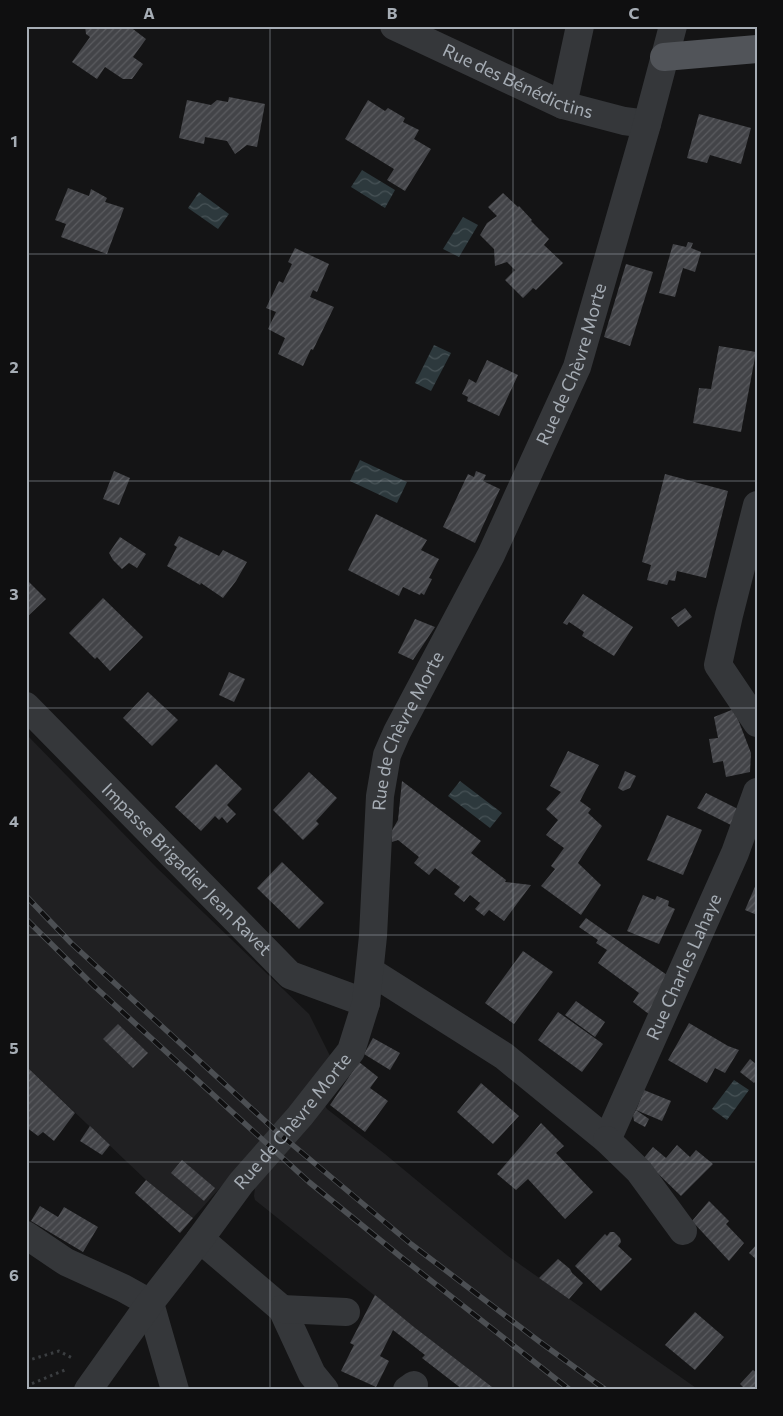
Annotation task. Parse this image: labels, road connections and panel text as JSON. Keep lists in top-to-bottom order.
{
  "streets": {
    "street": [
      "Rue des Bénédictins",
      "Rue de Chèvre Morte",
      "Impasse Brigadier Jean Ravet",
      "Rue Charles Lahaye"
    ]
  },
  "crossings": [
    ["Rue des Bénédictins", "Rue de Chèvre Morte"],
    ["Rue de Chèvre Morte", "Impasse Brigadier Jean Ravet"]
  ],
  "grid": {
    "columns": ["A", "B", "C"],
    "rows": [
      "1",
      "2",
      "3",
      "4",
      "5",
      "6"
    ]
  }
}
